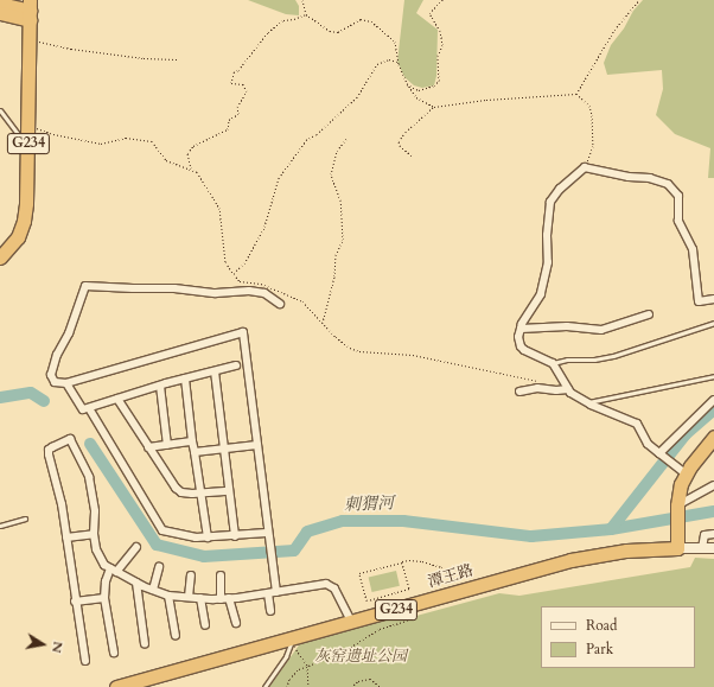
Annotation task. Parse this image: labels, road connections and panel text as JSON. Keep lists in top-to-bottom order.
{
  "streets": {
    "highway": ["G234", "潭王路"]
  },
  "water": ["刺猬河"],
  "parks": ["灰窑遗址公园"],
  "legend": ["Road", "Park"],
  "north": "right"
}
